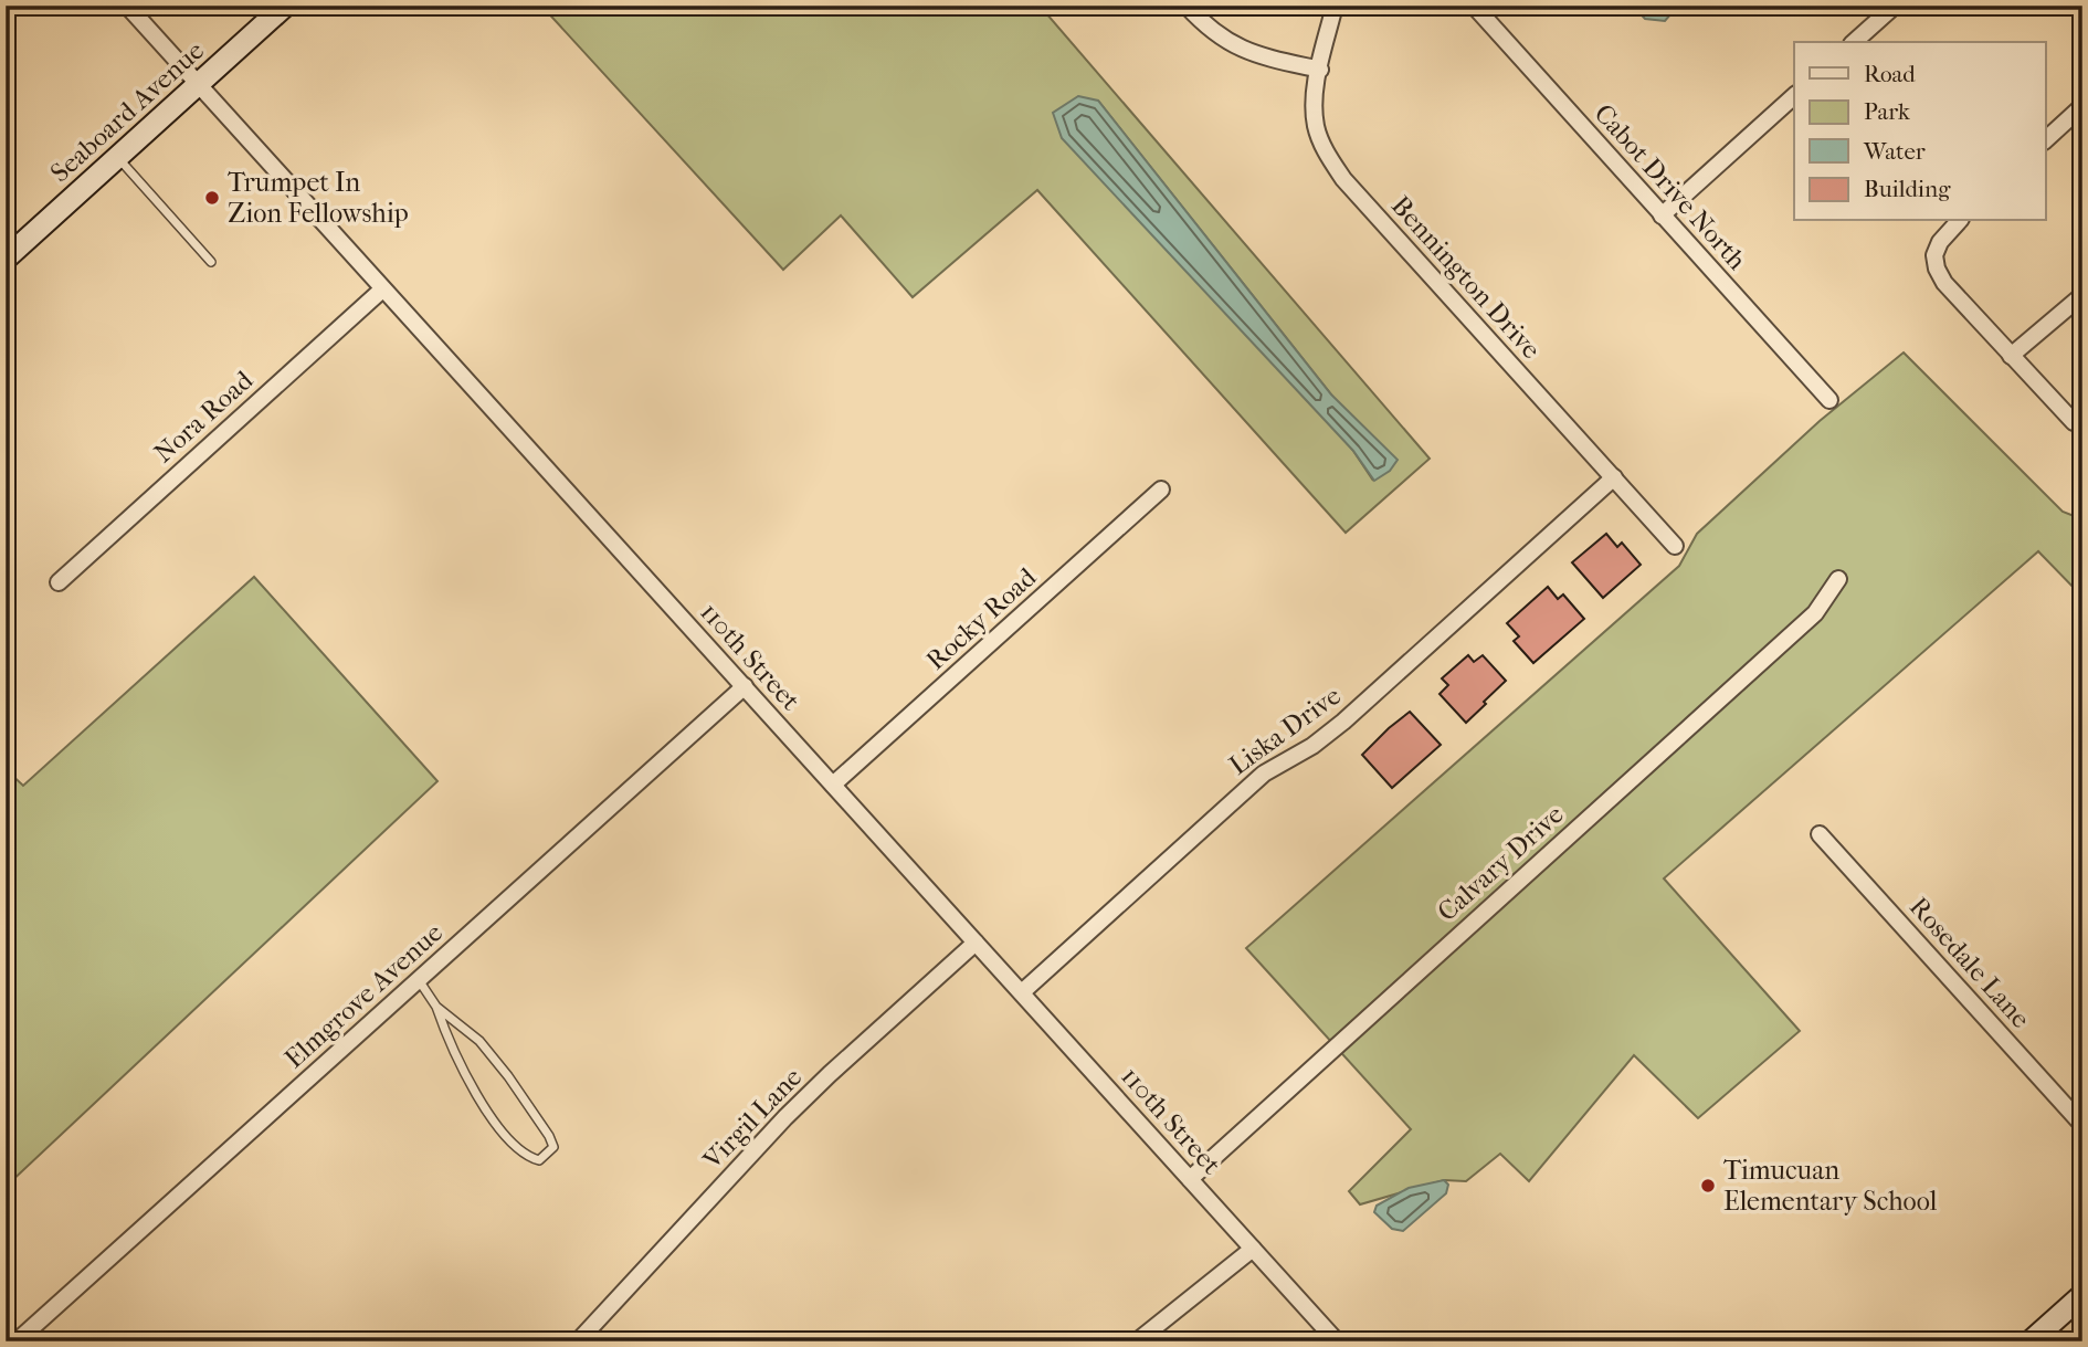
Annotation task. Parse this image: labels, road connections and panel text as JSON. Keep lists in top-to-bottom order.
{
  "streets": {
    "street": [
      "Seaboard Avenue",
      "Cabot Drive North",
      "Bennington Drive",
      "Nora Road",
      "Rocky Road",
      "110th Street",
      "Liska Drive",
      "Calvary Drive",
      "Rosedale Lane",
      "Elmgrove Avenue",
      "Virgil Lane"
    ]
  },
  "crossings": [
    ["Seaboard Avenue", "110th Street"],
    ["Bennington Drive", "Liska Drive"],
    ["Nora Road", "110th Street"],
    ["Rocky Road", "110th Street"],
    ["110th Street", "Liska Drive"],
    ["110th Street", "Calvary Drive"],
    ["110th Street", "Elmgrove Avenue"],
    ["110th Street", "Virgil Lane"]
  ],
  "places": ["Trumpet In Zion Fellowship", "Timucuan Elementary School"],
  "legend": [
    "Road",
    "Park",
    "Water",
    "Building"
  ]
}
